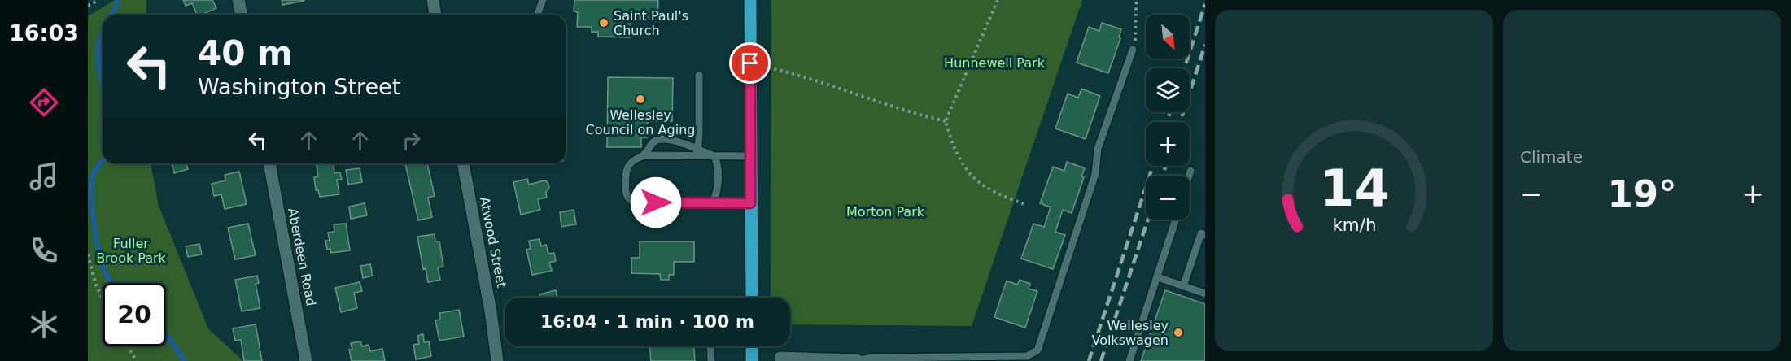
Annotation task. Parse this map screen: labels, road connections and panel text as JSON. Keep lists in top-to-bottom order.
{
  "streets": {
    "street": ["Atwood Street", "Aberdeen Road"]
  },
  "parks": ["Hunnewell Park", "Morton Park", "Fuller Brook Park"],
  "places": ["Saint Paul's Church", "Wellesley Council on Aging", "Wellesley Volkswagen"],
  "north": "bottom right",
  "page": {
    "tabs": "16:03",
    "tile": "Climate",
    "map_buttons": ["+", "−"],
    "turn": ["40 m", "Washington Street"],
    "heat": ["−", "19°", "+"],
    "limit": "20",
    "trip": "16:04 · 1 min · 100 m",
    "gauge": ["14", "km/h"]
  }
}
